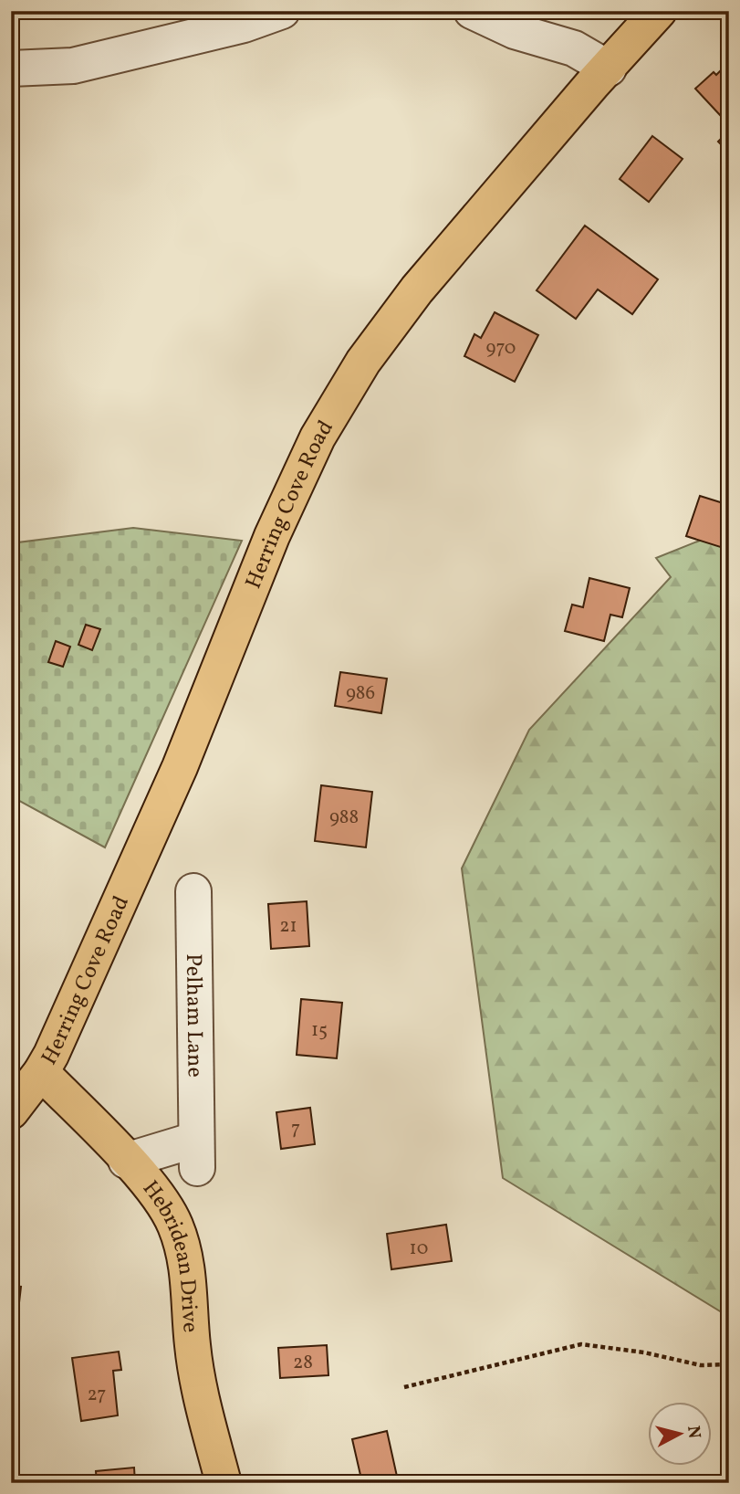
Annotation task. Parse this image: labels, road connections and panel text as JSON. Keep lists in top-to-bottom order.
{
  "streets": {
    "main road": ["Herring Cove Road", "Hebridean Drive"],
    "street": ["Pelham Lane"]
  },
  "crossings": [
    ["Herring Cove Road", "Hebridean Drive"],
    ["Pelham Lane", "Hebridean Drive"]
  ],
  "house_numbers": [
    "970",
    "986",
    "988",
    "21",
    "15",
    "7",
    "10",
    "28",
    "27"
  ],
  "north": "right"
}
